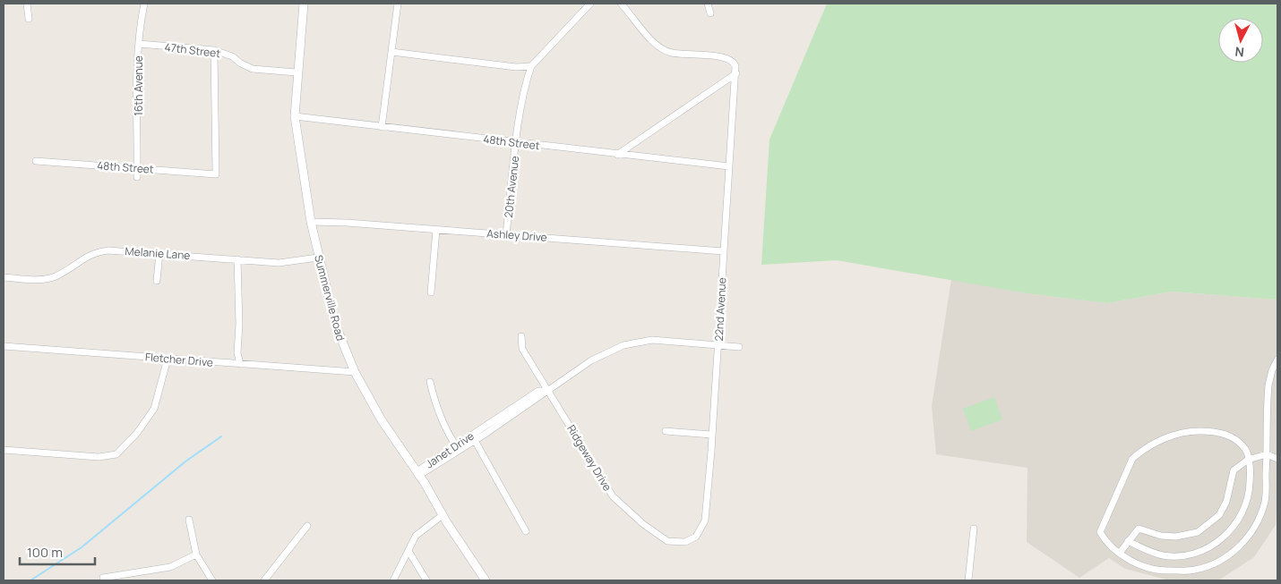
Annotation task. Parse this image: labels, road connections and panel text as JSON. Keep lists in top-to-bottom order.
{
  "streets": {
    "main road": ["Summerville Road"],
    "street": [
      "47th Street",
      "16th Avenue",
      "48th Street",
      "20th Avenue",
      "Ashley Drive",
      "Melanie Lane",
      "22nd Avenue",
      "Fletcher Drive",
      "Janet Drive",
      "Ridgeway Drive"
    ]
  },
  "crossings": [
    ["47th Street", "16th Avenue"],
    ["47th Street", "48th Street"],
    ["47th Street", "Summerville Road"],
    ["16th Avenue", "48th Street"],
    ["48th Street", "20th Avenue"],
    ["48th Street", "Summerville Road"],
    ["48th Street", "22nd Avenue"],
    ["20th Avenue", "Ashley Drive"],
    ["Ashley Drive", "Summerville Road"],
    ["Ashley Drive", "22nd Avenue"],
    ["Melanie Lane", "Summerville Road"],
    ["Summerville Road", "Fletcher Drive"],
    ["Summerville Road", "Janet Drive"],
    ["22nd Avenue", "Janet Drive"],
    ["22nd Avenue", "Ridgeway Drive"],
    ["Janet Drive", "Ridgeway Drive"]
  ],
  "scale_bar": "100 m",
  "north": "bottom"
}
